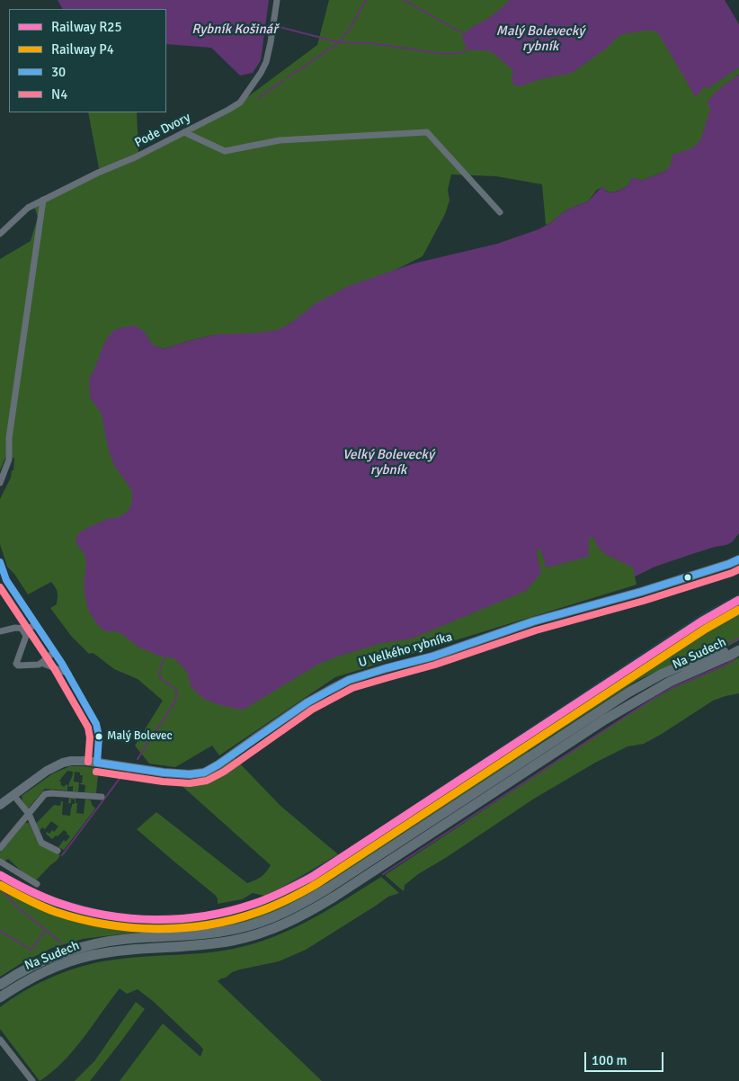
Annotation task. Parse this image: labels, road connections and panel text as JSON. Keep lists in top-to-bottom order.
{
  "streets": {
    "main road": ["Na Sudech"],
    "street": ["Pode Dvory", "U Velkého rybníka"]
  },
  "water": ["Rybník Košinář", "Malý Bolevecký rybník", "Velký Bolevecký rybník"],
  "places": ["Malý Bolevec"],
  "lines": [
    "transit line 30",
    "transit line N4",
    "rail line R25",
    "rail line P4"
  ],
  "legend": [
    "Railway R25",
    "Railway P4",
    "30",
    "N4"
  ],
  "scale_bar": "100 m"
}
